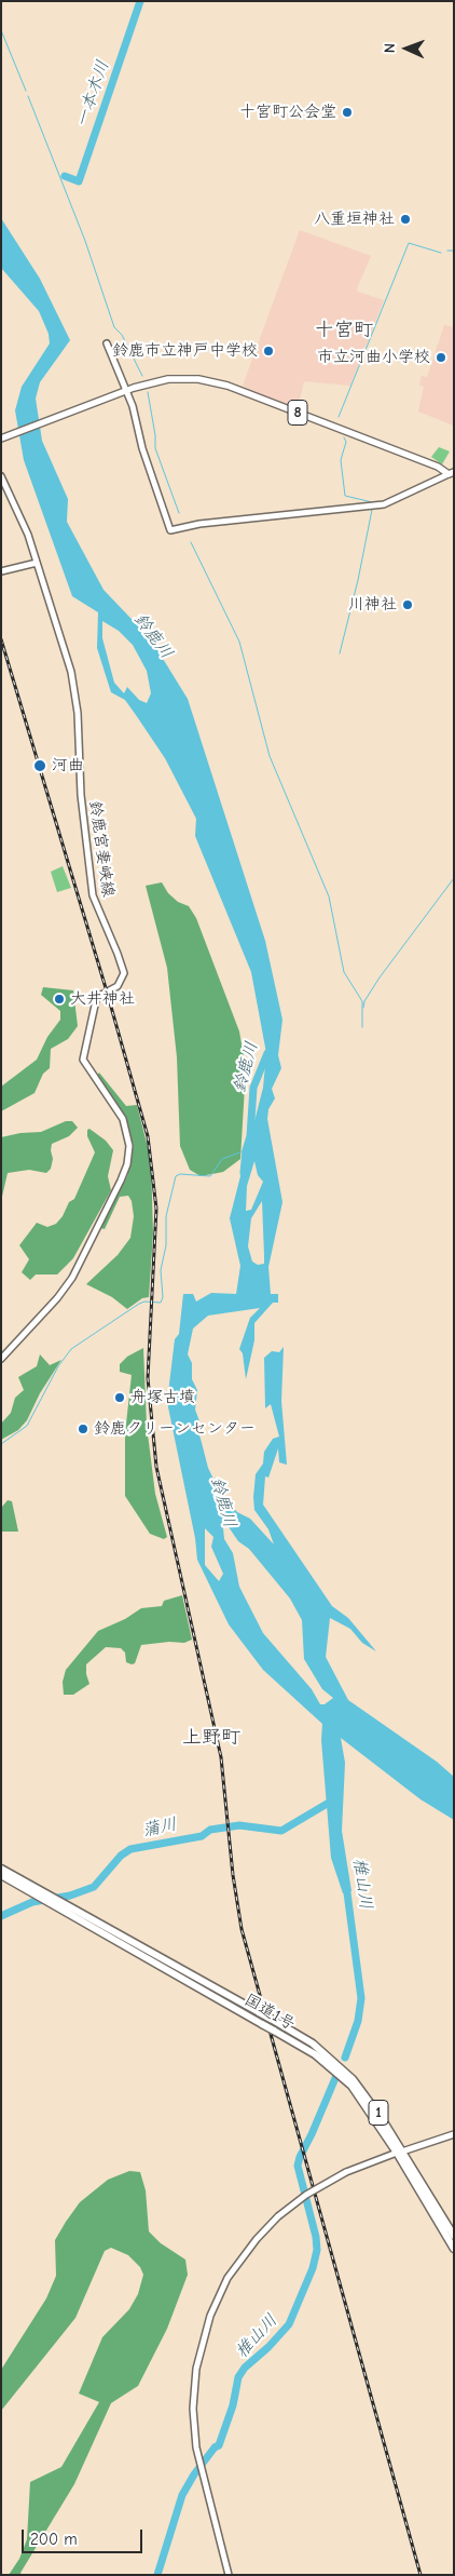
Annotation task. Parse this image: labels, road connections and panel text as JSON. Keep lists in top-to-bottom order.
{
  "streets": {
    "highway": ["国道1号", "1"],
    "main road": ["8"],
    "street": ["鈴鹿宮妻峡線"]
  },
  "districts": ["十宮町", "上野町"],
  "water": [
    "一本木川",
    "鈴鹿川",
    "蒲川",
    "椎山川"
  ],
  "places": [
    "十宮町公会堂",
    "八重垣神社",
    "鈴鹿市立神戸中学校",
    "市立河曲小学校",
    "川神社",
    "河曲",
    "大井神社",
    "舟塚古墳",
    "鈴鹿クリーンセンター"
  ],
  "scale_bar": "200 m",
  "north": "left"
}
